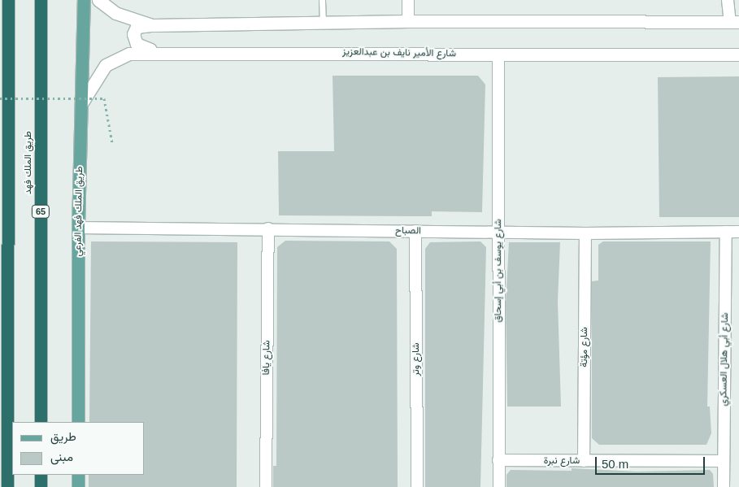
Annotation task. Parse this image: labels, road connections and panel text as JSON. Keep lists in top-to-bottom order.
{
  "streets": {
    "highway": ["طريق الملك فهد", "65"],
    "main road": ["طريق الملك فهد الفرعي"],
    "street": [
      "شارع الأمير نايف بن عبدالعزيز",
      "الصباح",
      "شارع يوسف بن أبي إسحاق",
      "شارع مؤتة",
      "شارع يافا",
      "شارع وتر",
      "شارع أبي هلال العسكري",
      "شارع نبرة"
    ]
  },
  "crossings": [
    ["شارع الأمير نايف بن عبدالعزيز", "طريق الملك فهد الفرعي"],
    ["شارع الأمير نايف بن عبدالعزيز", "شارع يوسف بن أبي إسحاق"],
    ["طريق الملك فهد الفرعي", "الصباح"],
    ["الصباح", "شارع يوسف بن أبي إسحاق"],
    ["الصباح", "شارع مؤتة"],
    ["الصباح", "شارع يافا"],
    ["الصباح", "شارع وتر"],
    ["الصباح", "شارع أبي هلال العسكري"],
    ["شارع يوسف بن أبي إسحاق", "شارع نبرة"],
    ["شارع مؤتة", "شارع نبرة"],
    ["شارع أبي هلال العسكري", "شارع نبرة"]
  ],
  "legend": ["طريق", "مبنى"],
  "scale_bar": "50 m"
}
